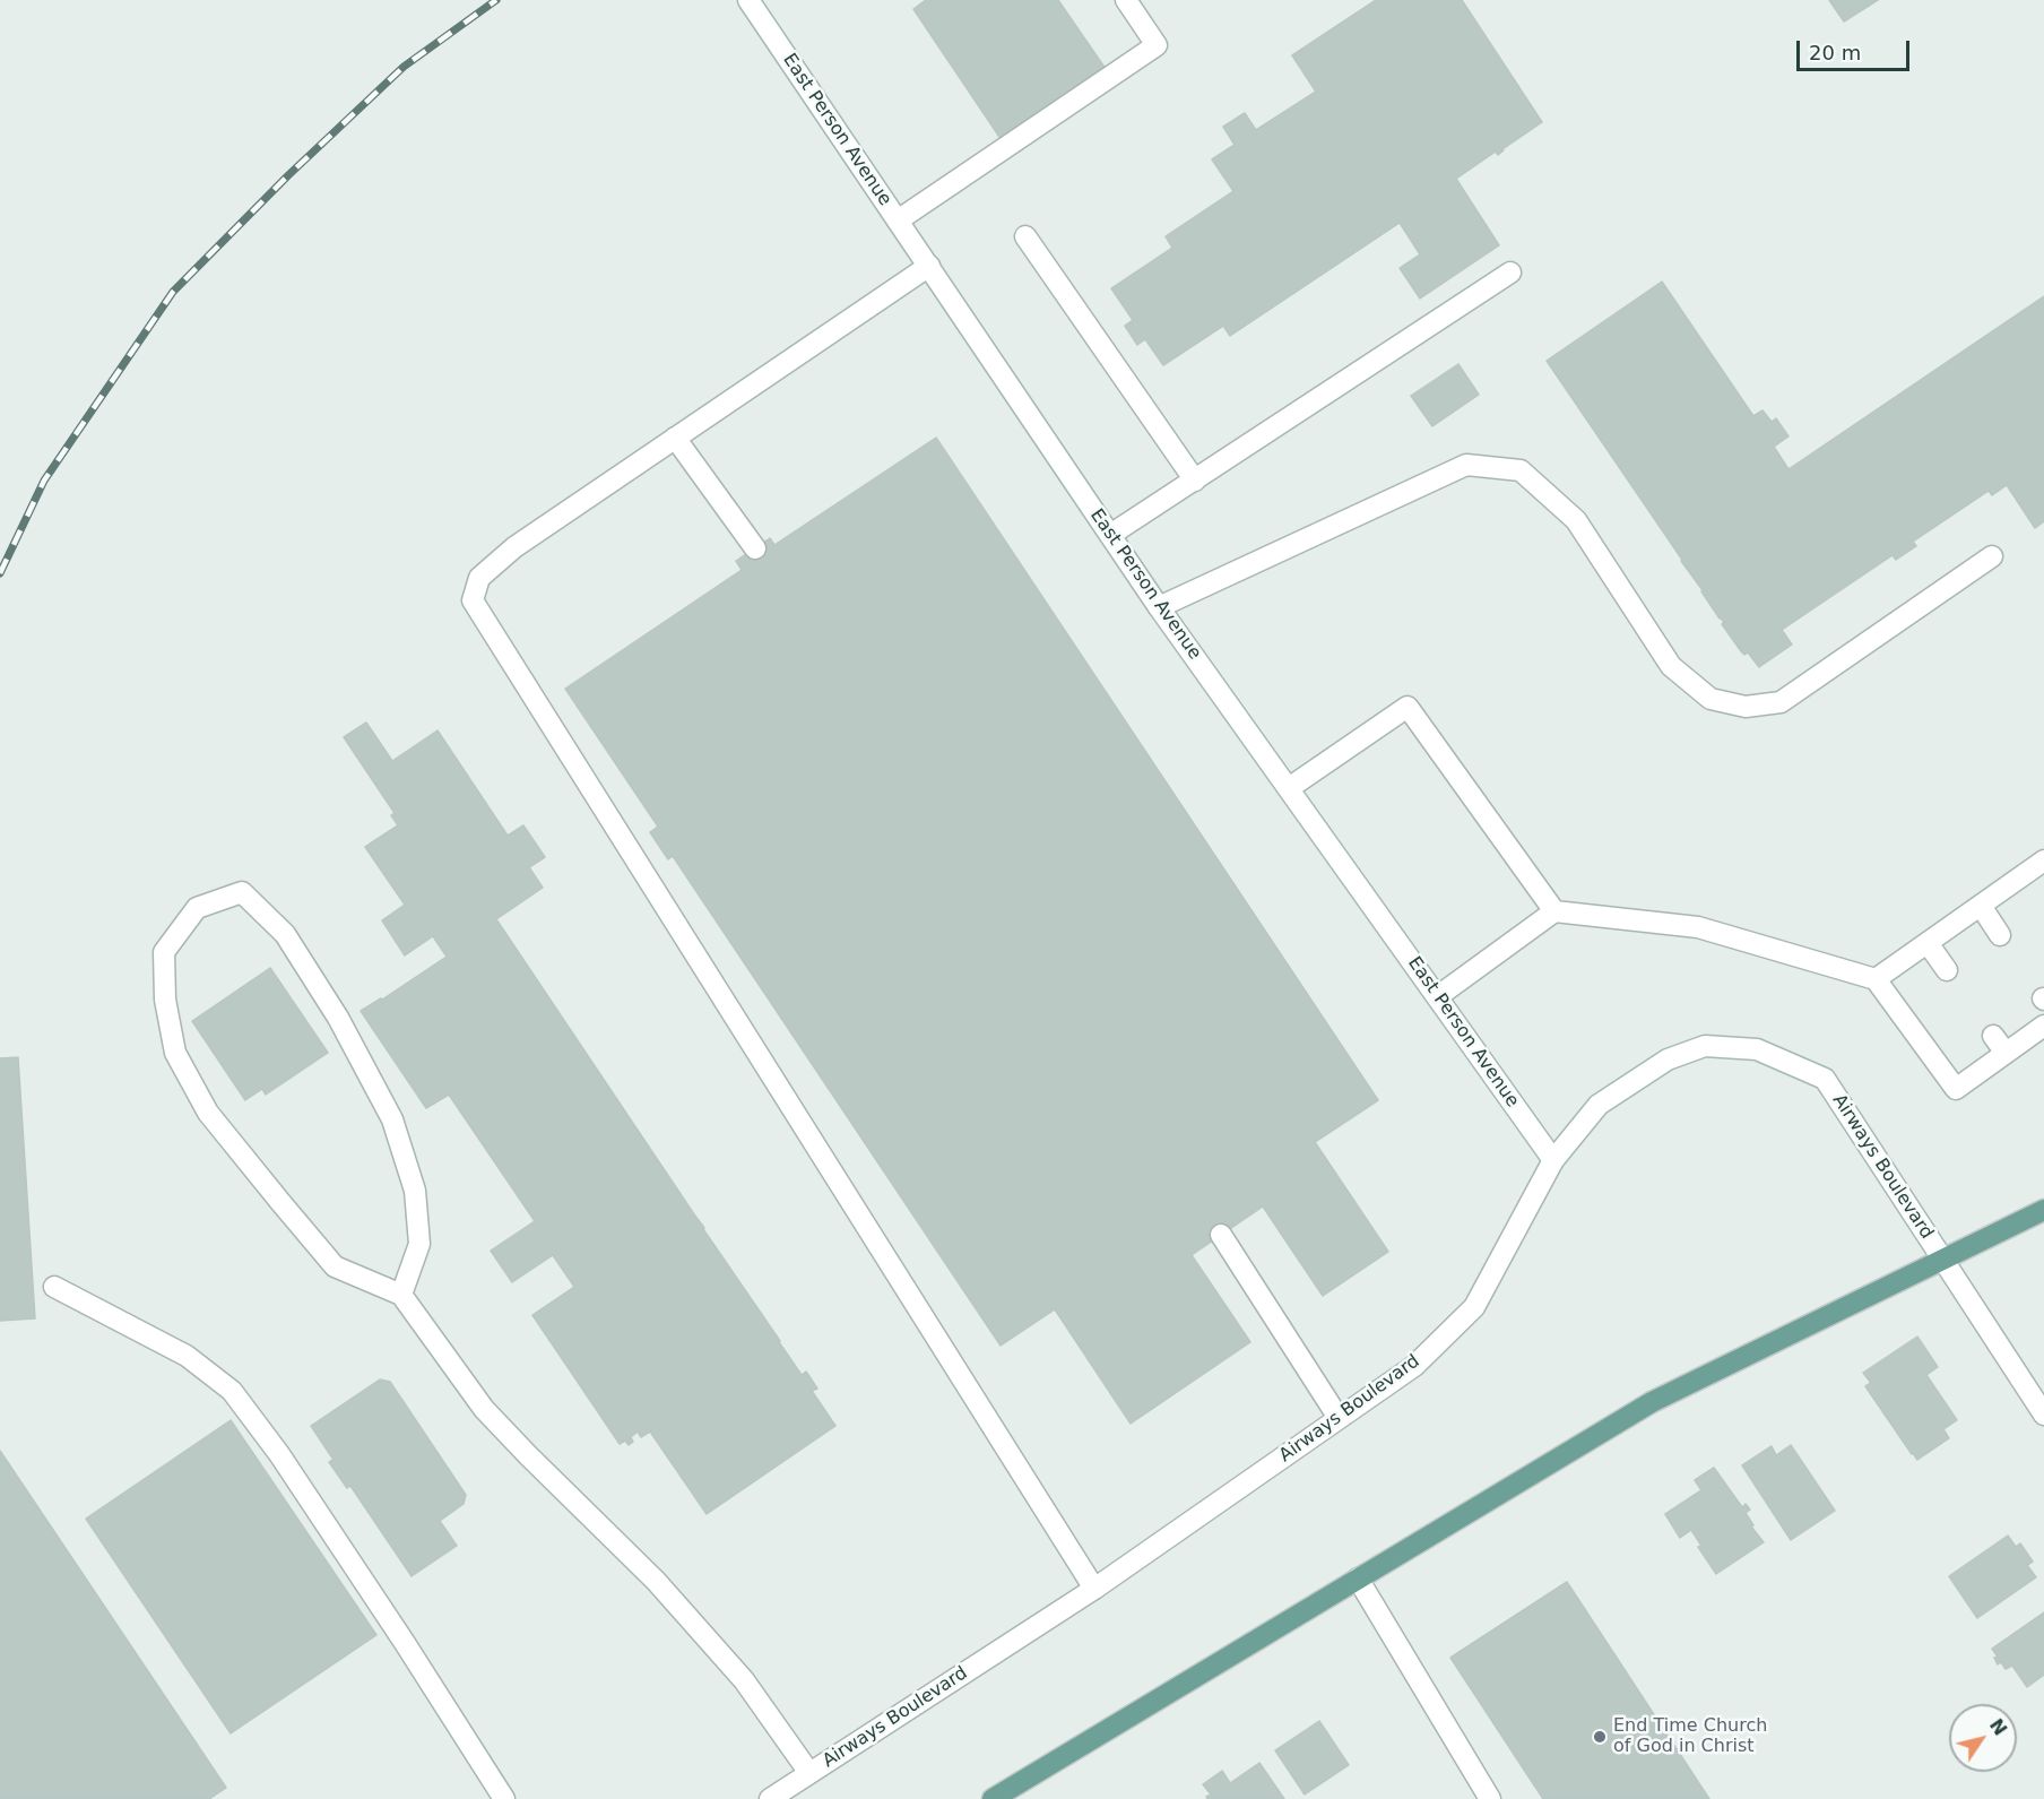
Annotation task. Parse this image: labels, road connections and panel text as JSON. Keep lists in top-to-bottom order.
{
  "streets": {
    "main road": ["East Person Avenue", "Airways Boulevard"]
  },
  "crossings": [
    ["East Person Avenue", "Airways Boulevard"]
  ],
  "places": ["End Time Church of God in Christ"],
  "scale_bar": "20 m",
  "north": "top right"
}
